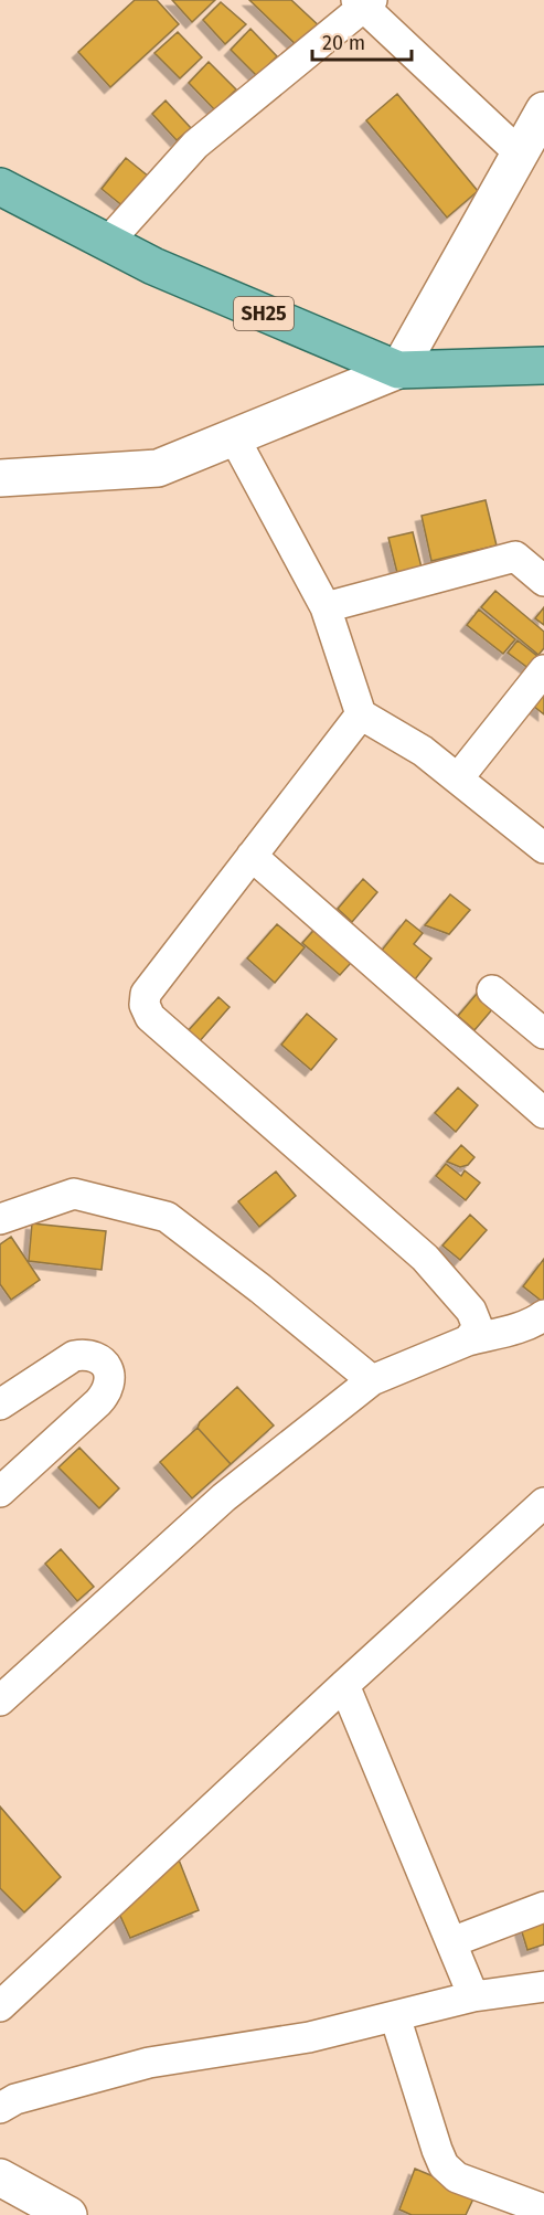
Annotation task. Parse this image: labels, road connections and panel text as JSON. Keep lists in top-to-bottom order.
{
  "streets": {
    "main road": ["SH25"]
  },
  "scale_bar": "20 m"
}
